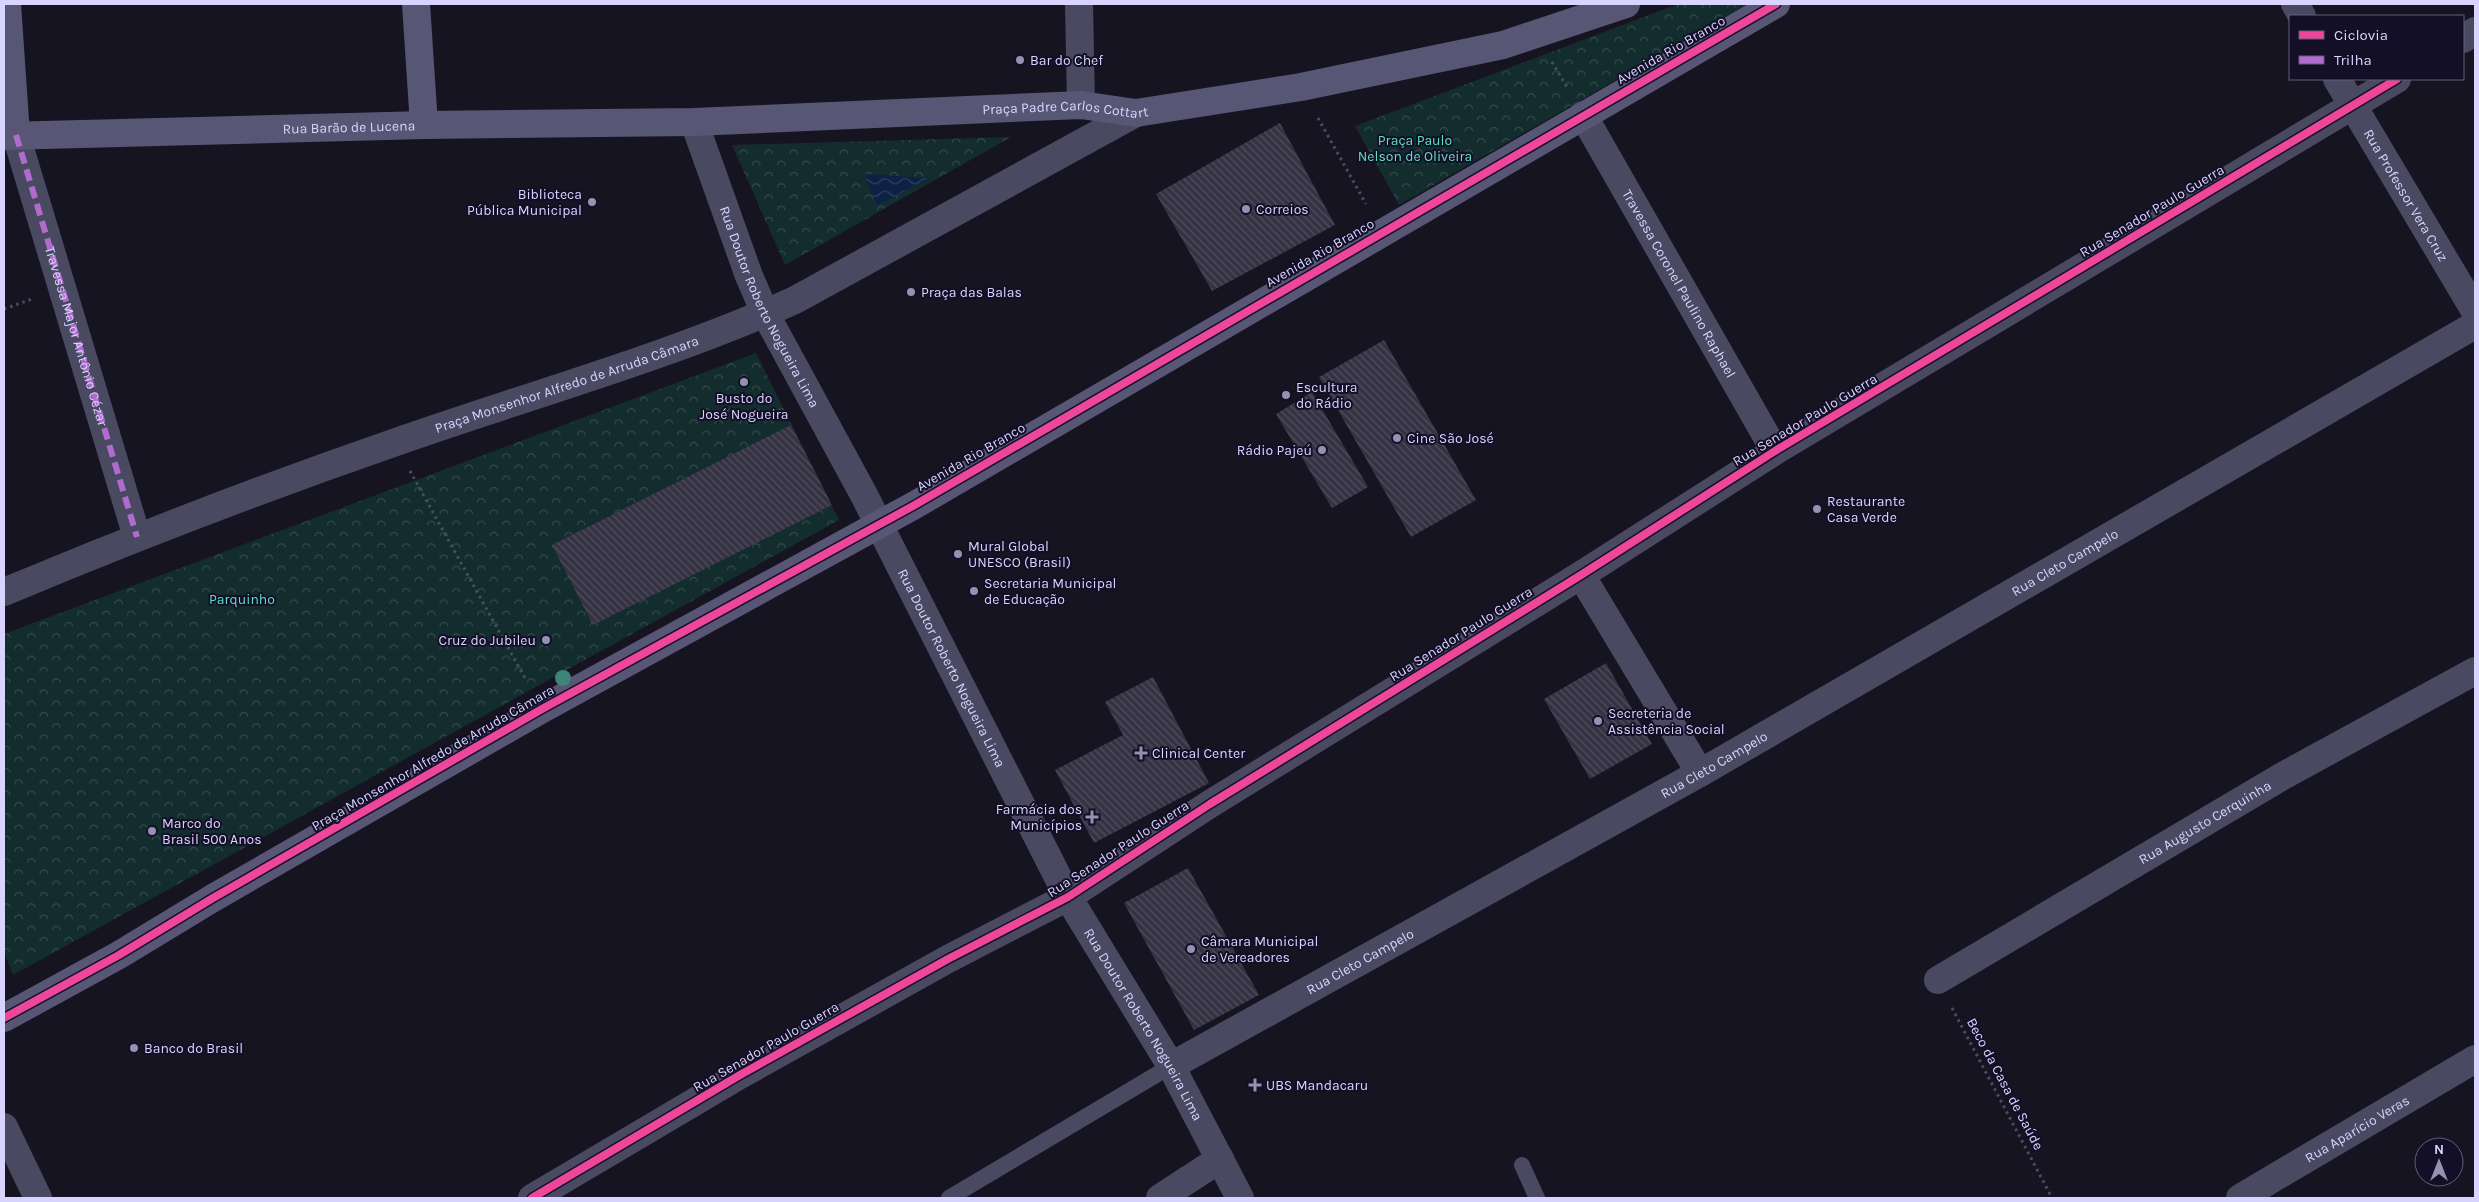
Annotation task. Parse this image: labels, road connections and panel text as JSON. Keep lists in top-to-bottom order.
{
  "streets": {
    "street": [
      "Avenida Rio Branco",
      "Praça Padre Carlos Cottart",
      "Rua Barão de Lucena",
      "Rua Professor Vera Cruz",
      "Rua Senador Paulo Guerra",
      "Travessa Coronel Paulino Raphael",
      "Rua Doutor Roberto Nogueira Lima",
      "Travessa Major Antônio Cézar",
      "Praça Monsenhor Alfredo de Arruda Câmara",
      "Rua Cleto Campelo",
      "Rua Augusto Cerquinha",
      "Rua Aparício Veras"
    ],
    "path": ["Beco da Casa de Saúde"]
  },
  "crossings": [
    ["Avenida Rio Branco", "Travessa Coronel Paulino Raphael"],
    ["Avenida Rio Branco", "Rua Doutor Roberto Nogueira Lima"],
    ["Avenida Rio Branco", "Praça Monsenhor Alfredo de Arruda Câmara"],
    ["Praça Padre Carlos Cottart", "Rua Barão de Lucena"],
    ["Praça Padre Carlos Cottart", "Rua Doutor Roberto Nogueira Lima"],
    ["Praça Padre Carlos Cottart", "Praça Monsenhor Alfredo de Arruda Câmara"],
    ["Rua Barão de Lucena", "Rua Doutor Roberto Nogueira Lima"],
    ["Rua Barão de Lucena", "Travessa Major Antônio Cézar"],
    ["Rua Professor Vera Cruz", "Rua Senador Paulo Guerra"],
    ["Rua Senador Paulo Guerra", "Travessa Coronel Paulino Raphael"],
    ["Rua Senador Paulo Guerra", "Rua Doutor Roberto Nogueira Lima"],
    ["Rua Doutor Roberto Nogueira Lima", "Praça Monsenhor Alfredo de Arruda Câmara"],
    ["Rua Doutor Roberto Nogueira Lima", "Rua Cleto Campelo"],
    ["Travessa Major Antônio Cézar", "Praça Monsenhor Alfredo de Arruda Câmara"],
    ["Rua Augusto Cerquinha", "Beco da Casa de Saúde"]
  ],
  "parks": ["Praça Paulo Nelson de Oliveira", "Parquinho"],
  "places": {
    "other": [
      "Bar do Chef",
      "Biblioteca Pública Municipal",
      "Correios",
      "Praça das Balas",
      "Busto do José Nogueira",
      "Escultura do Rádio",
      "Cine São José",
      "Rádio Pajeú",
      "Restaurante Casa Verde",
      "Mural Global UNESCO (Brasil)",
      "Secretaria Municipal de Educação",
      "Cruz do Jubileu",
      "Secreteria de Assistência Social",
      "Marco do Brasil 500 Anos",
      "Câmara Municipal de Vereadores",
      "Banco do Brasil"
    ],
    "health": ["Clinical Center", "Farmácia dos Municípios", "UBS Mandacaru"]
  },
  "legend": ["Ciclovia", "Trilha"],
  "north": "top"
}
